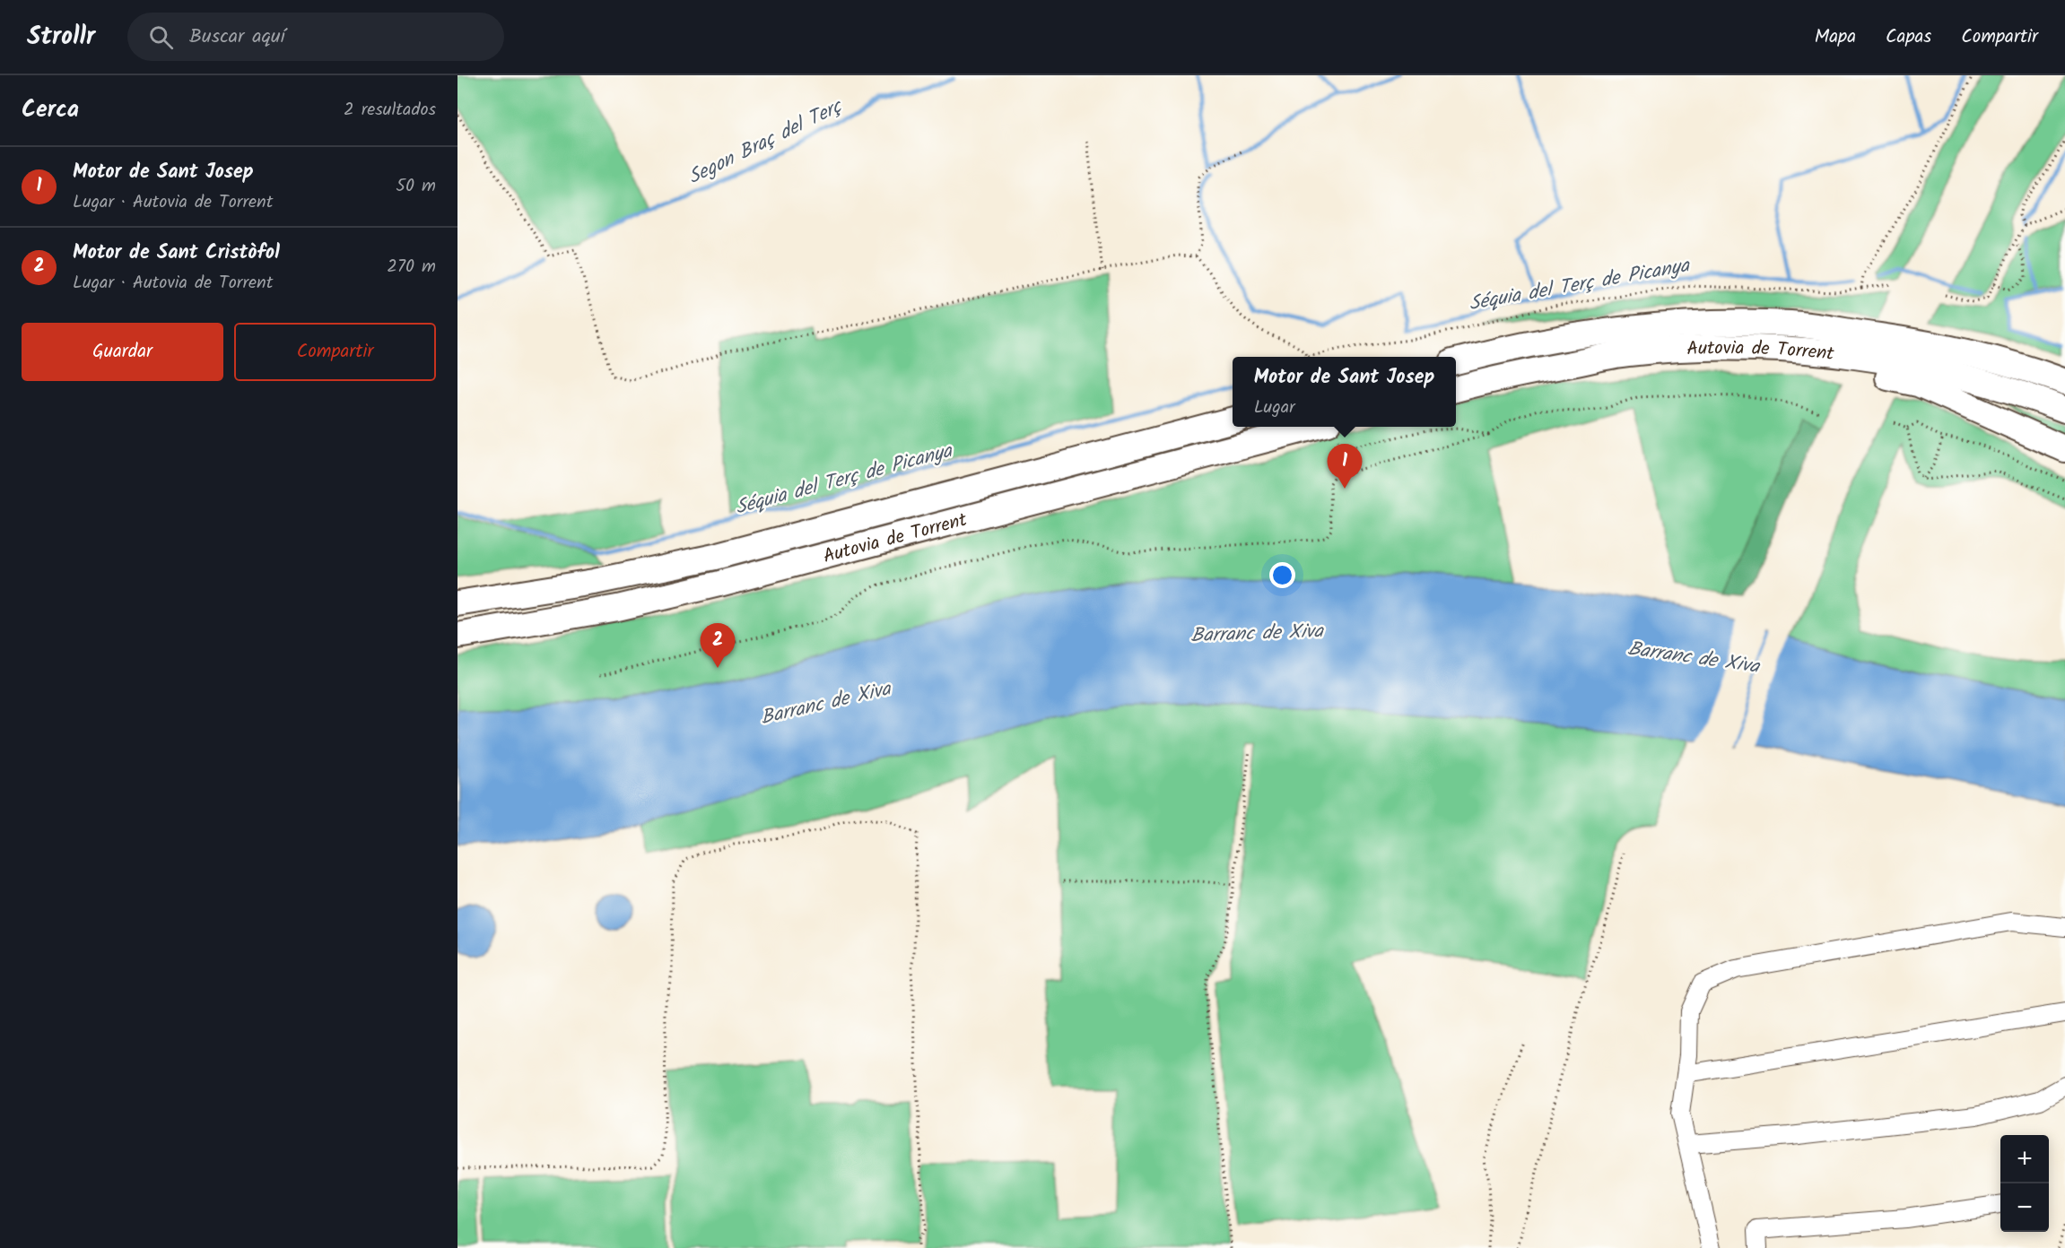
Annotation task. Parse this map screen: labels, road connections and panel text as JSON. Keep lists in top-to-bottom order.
{
  "streets": {
    "highway": ["Autovia de Torrent"]
  },
  "water": ["Segon Braç del Terç", "Séquia del Terç de Picanya", "Barranc de Xiva"],
  "page": {
    "header": "Strollr",
    "search": "Buscar aquí",
    "nav": ["Mapa", "Capas", "Compartir"],
    "heading": ["Cerca", "2 resultados"],
    "list": [
      {
        "mark": "1",
        "name": "Motor de Sant Josep",
        "note": "Lugar · Autovia de Torrent",
        "value": "50 m"
      },
      {
        "mark": "2",
        "name": "Motor de Sant Cristòfol",
        "note": "Lugar · Autovia de Torrent",
        "value": "270 m"
      }
    ],
    "buttons": ["Guardar", "Compartir"],
    "popup": ["Motor de Sant Josep", "Lugar"],
    "pins": ["1", "2"],
    "map_buttons": ["+", "−"]
  }
}
